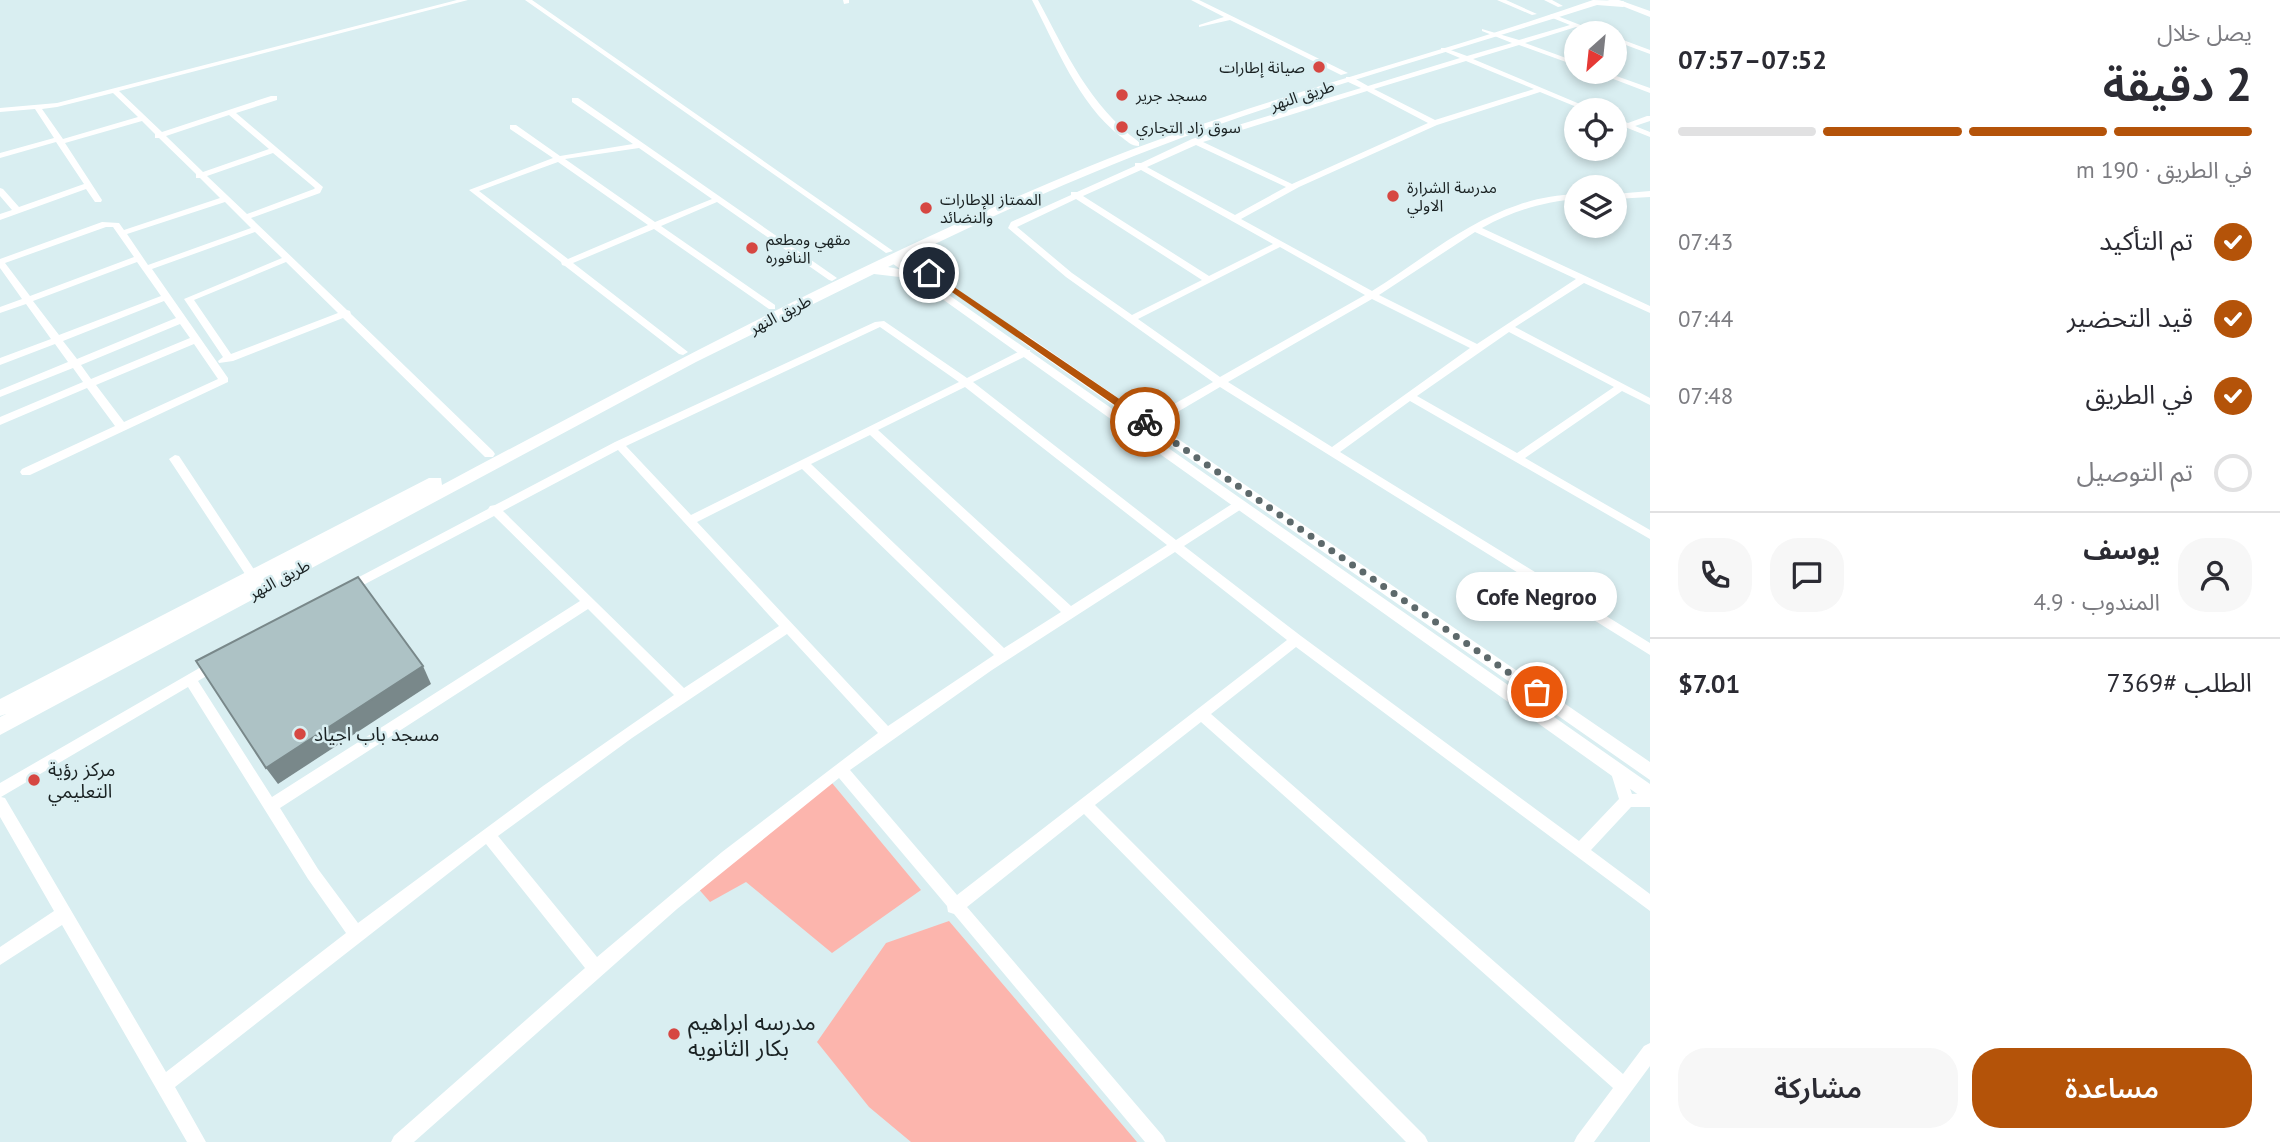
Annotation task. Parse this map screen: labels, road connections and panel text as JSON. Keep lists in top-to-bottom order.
{
  "streets": {
    "main road": ["طريق النهر"]
  },
  "places": [
    "صيانة إطارات",
    "مسجد جرير",
    "سوق زاد التجاري",
    "مدرسة الشرارة الاولي",
    "الممتاز للإطارات والنضائد",
    "مقهي ومطعم النافوره",
    "Cofe Negroo",
    "مسجد باب اجياد",
    "مركز رؤية التعليمي",
    "مدرسه ابراهيم بكار الثانويه"
  ],
  "north": "bottom left",
  "page": {
    "heading": ["2 دقيقة", "يصل خلال", "07:52–07:57"],
    "panel": [
      "يوسف",
      "المندوب · 4.9",
      "الطلب #7369",
      "$7.01"
    ],
    "bar": "في الطريق · 190 m",
    "list": [
      ["تم التأكيد", "07:43"],
      ["قيد التحضير", "07:44"],
      ["في الطريق", "07:48"],
      "تم التوصيل"
    ],
    "bubble": "Cofe Negroo",
    "buttons": ["مساعدة", "مشاركة"]
  }
}
